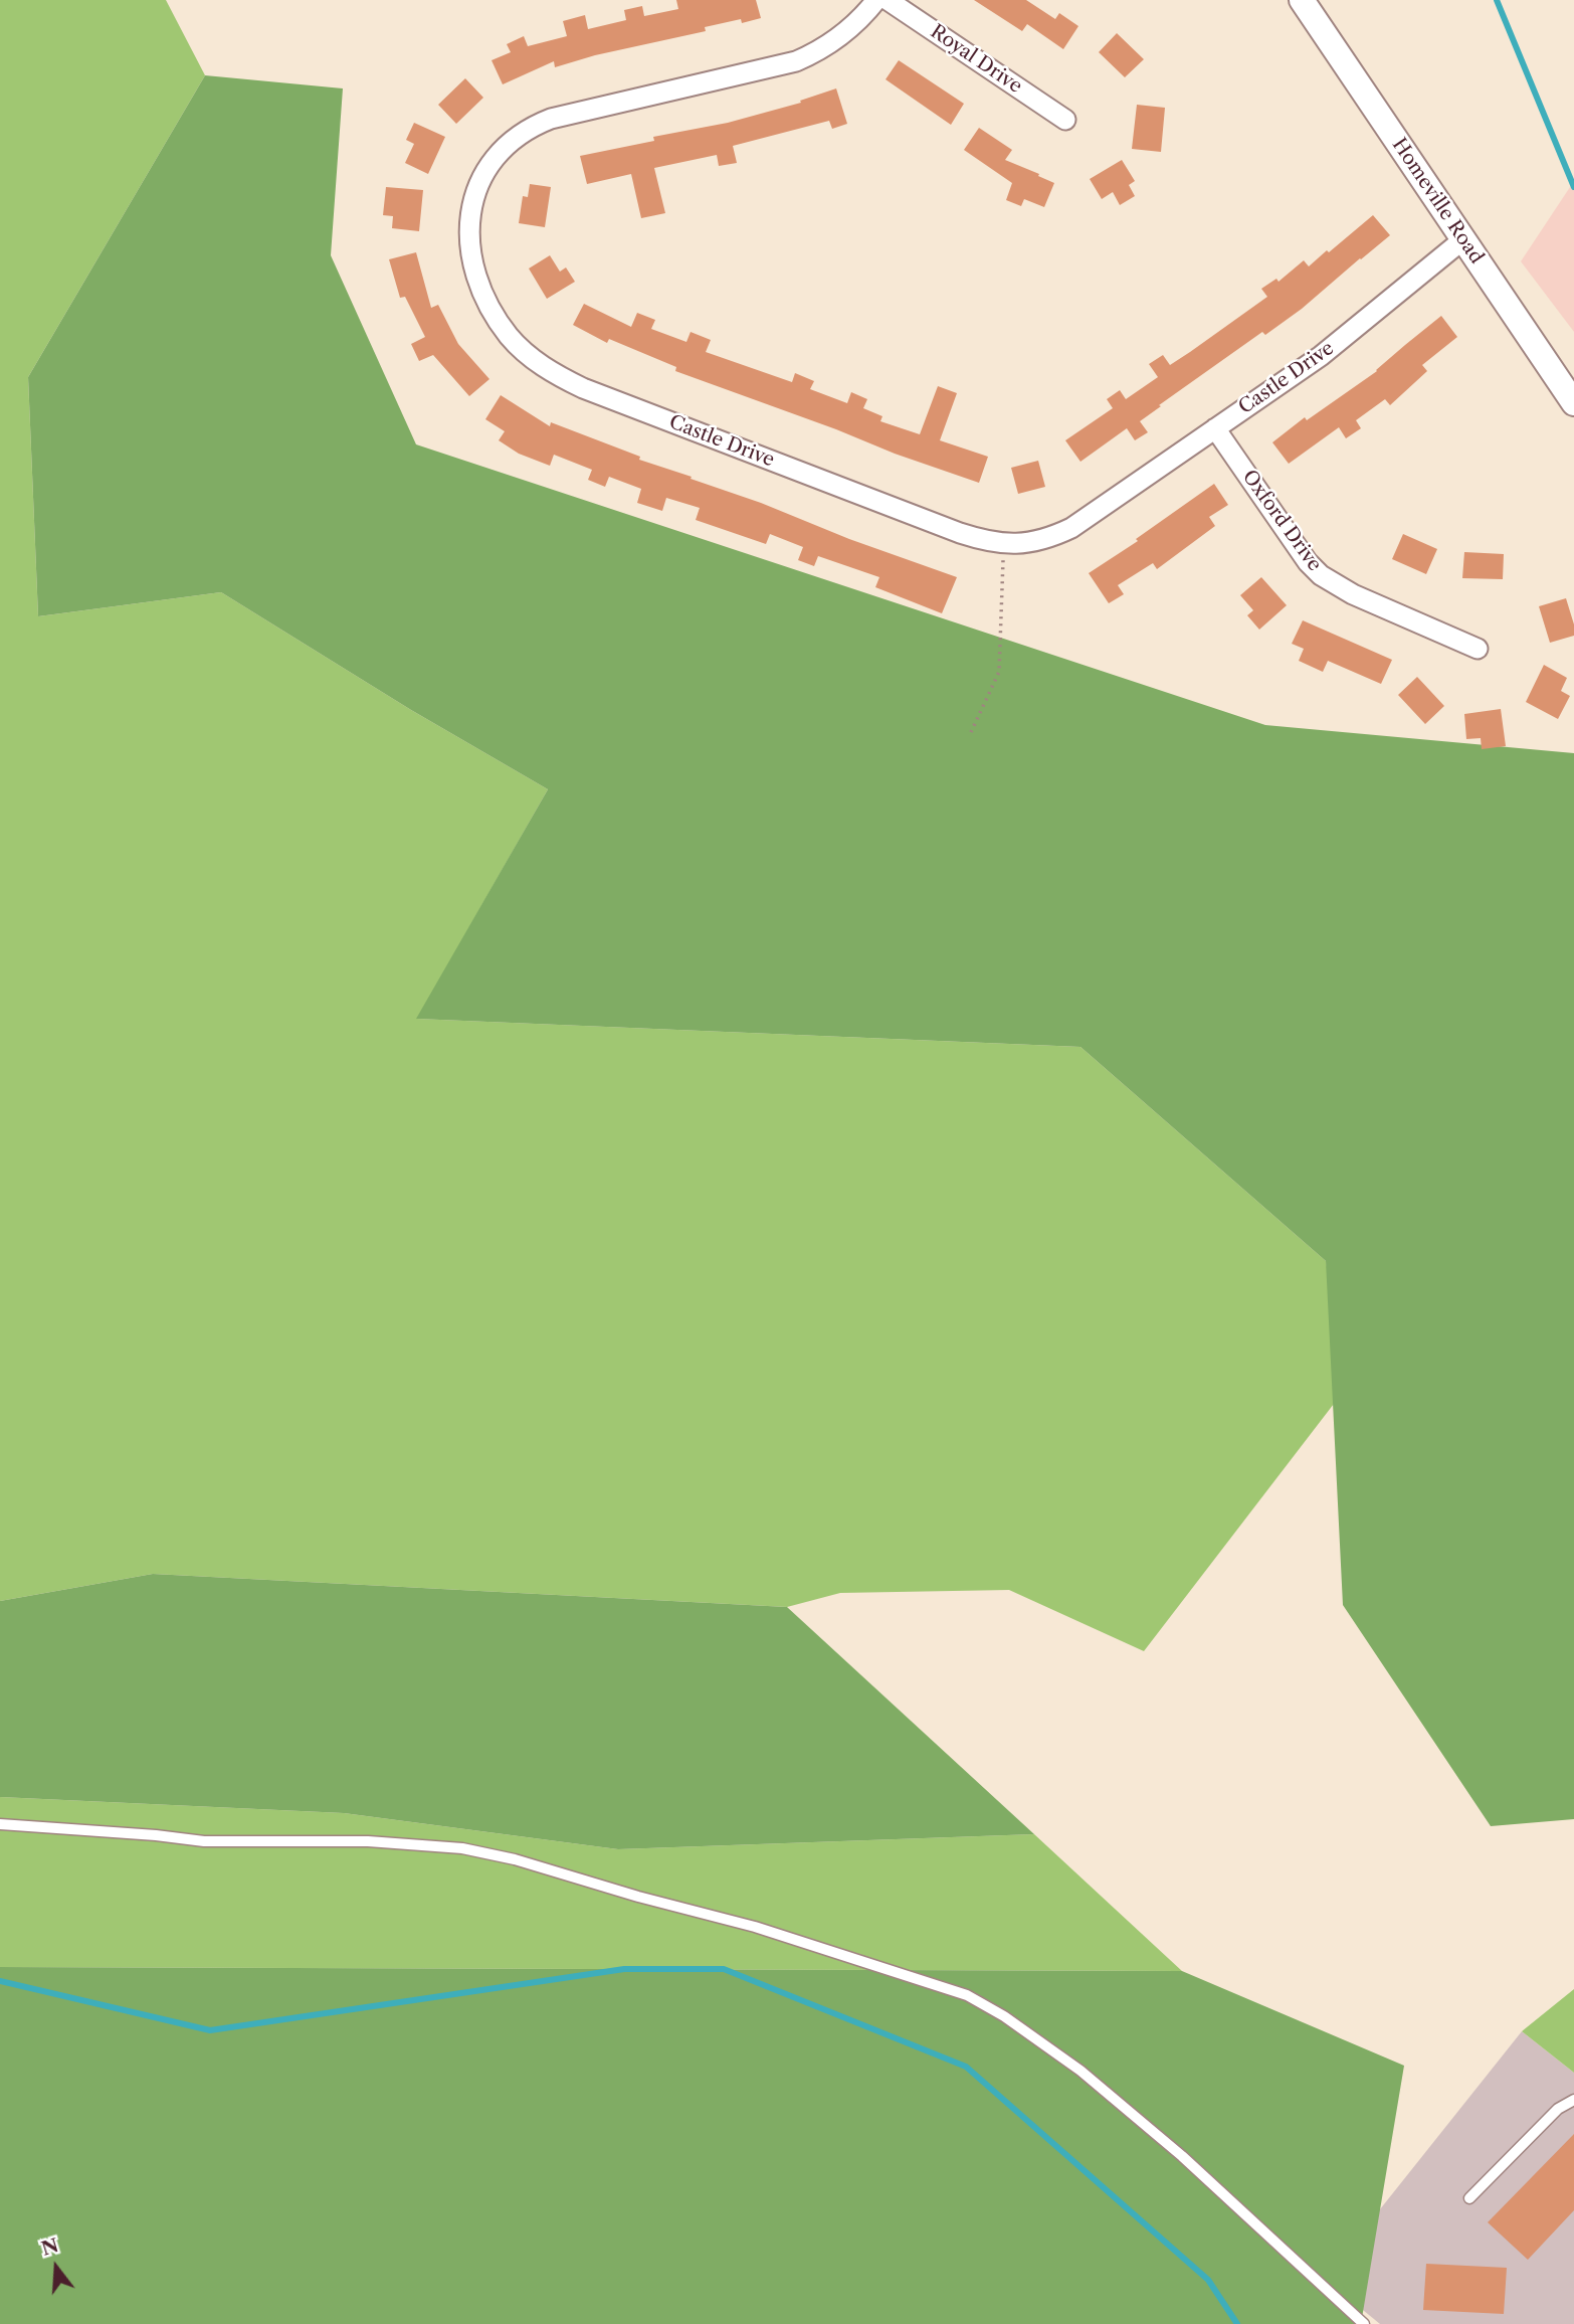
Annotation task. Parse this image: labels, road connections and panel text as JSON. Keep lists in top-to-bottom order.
{
  "streets": {
    "street": [
      "Royal Drive",
      "Homeville Road",
      "Castle Drive",
      "Oxford Drive"
    ]
  },
  "crossings": [
    ["Homeville Road", "Castle Drive"],
    ["Castle Drive", "Oxford Drive"]
  ],
  "north": "top"
}
